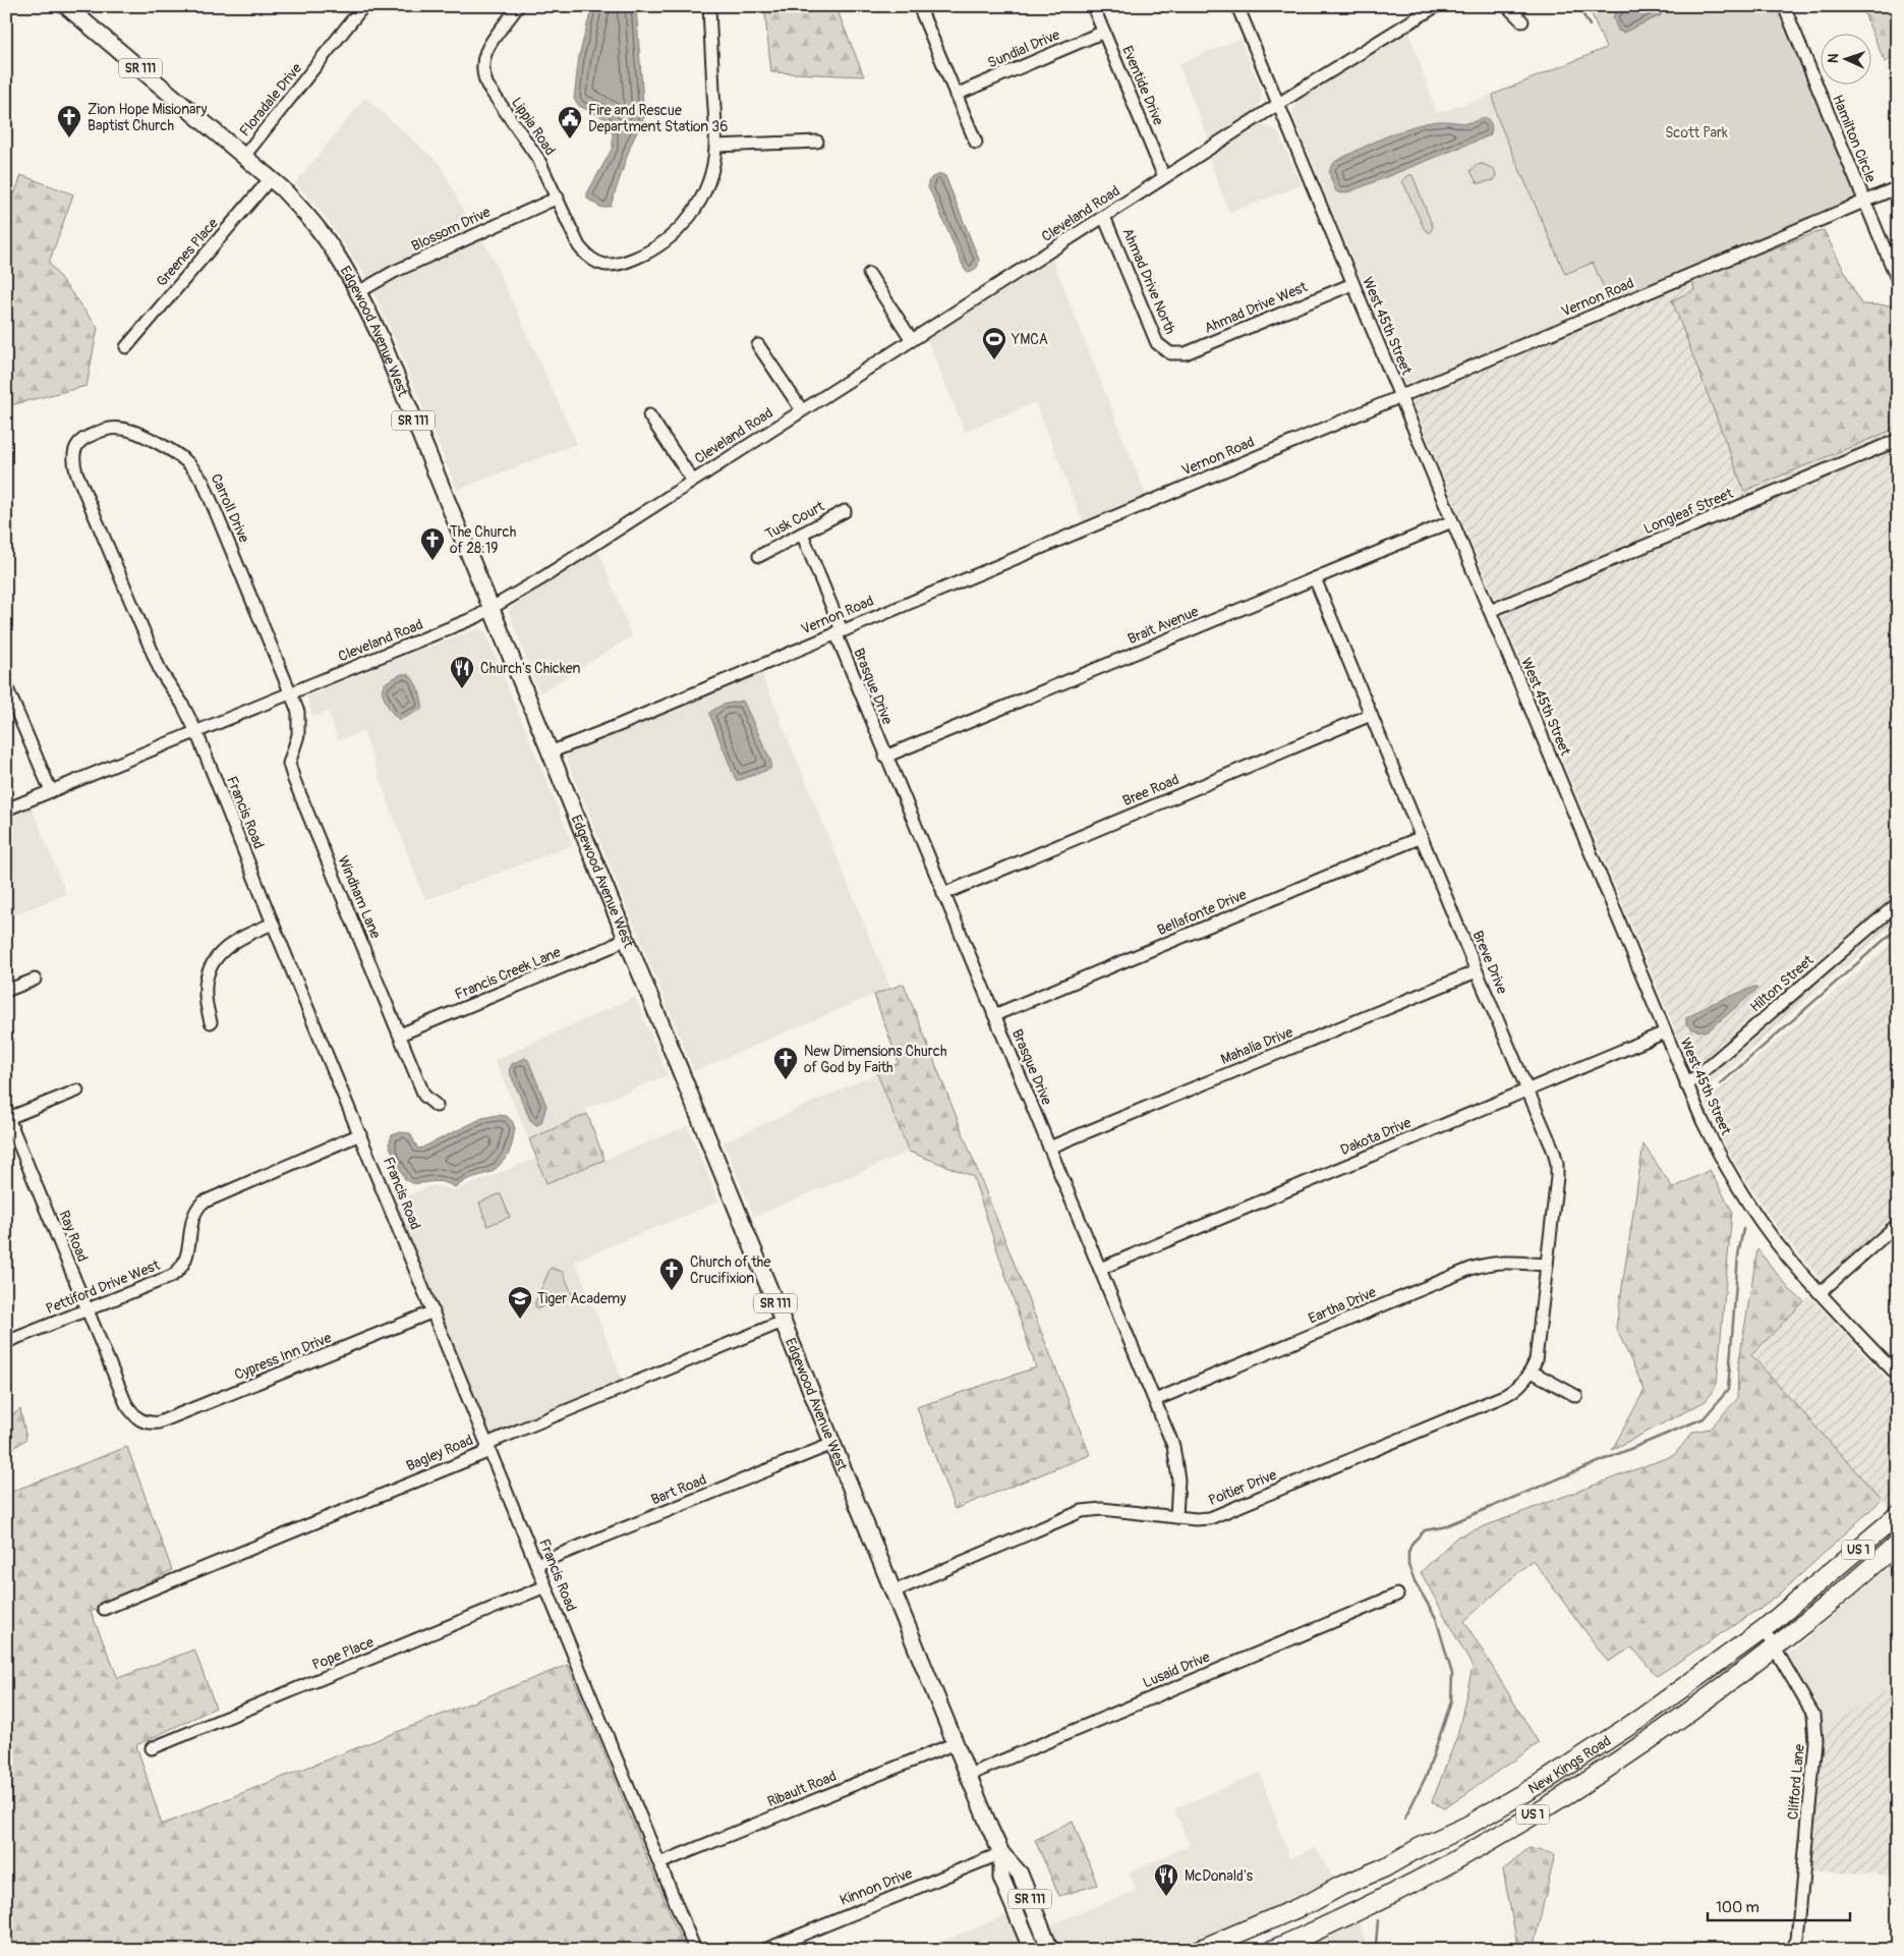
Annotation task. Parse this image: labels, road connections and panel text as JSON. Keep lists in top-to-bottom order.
{
  "streets": {
    "highway": ["US 1", "New Kings Road"],
    "main road": ["SR 111", "Edgewood Avenue West"],
    "street": [
      "Sundial Drive",
      "Eventide Drive",
      "Floradale Drive",
      "Lippia Road",
      "Hamilton Circle",
      "Cleveland Road",
      "Blossom Drive",
      "Greenes Place",
      "Ahmad Drive North",
      "Vernon Road",
      "Ahmad Drive West",
      "West 45th Street",
      "Carroll Drive",
      "Longleaf Street",
      "Tusk Court",
      "Brait Avenue",
      "Brasque Drive",
      "Bree Road",
      "Francis Road",
      "Windham Lane",
      "Bellafonte Drive",
      "Breve Drive",
      "Francis Creek Lane",
      "Hilton Street",
      "Mahalia Drive",
      "Dakota Drive",
      "Ray Road",
      "Pettiford Drive West",
      "Eartha Drive",
      "Cypress Inn Drive",
      "Bagley Road",
      "Poitier Drive",
      "Bart Road",
      "Pope Place",
      "Lusaid Drive",
      "Clifford Lane",
      "Ribault Road",
      "Kinnon Drive"
    ]
  },
  "crossings": [
    ["Sundial Drive", "Eventide Drive"],
    ["Eventide Drive", "Cleveland Road"],
    ["Floradale Drive", "Edgewood Avenue West"],
    ["Lippia Road", "Blossom Drive"],
    ["Hamilton Circle", "Vernon Road"],
    ["Cleveland Road", "Ahmad Drive North"],
    ["Cleveland Road", "West 45th Street"],
    ["Cleveland Road", "Edgewood Avenue West"],
    ["Cleveland Road", "Carroll Drive"],
    ["Cleveland Road", "Francis Road"],
    ["Cleveland Road", "Windham Lane"],
    ["Blossom Drive", "Edgewood Avenue West"],
    ["Greenes Place", "Edgewood Avenue West"],
    ["Ahmad Drive North", "Ahmad Drive West"],
    ["Vernon Road", "West 45th Street"],
    ["Vernon Road", "Edgewood Avenue West"],
    ["Vernon Road", "Brasque Drive"],
    ["Ahmad Drive West", "West 45th Street"],
    ["West 45th Street", "Longleaf Street"],
    ["West 45th Street", "Brait Avenue"],
    ["West 45th Street", "Hilton Street"],
    ["West 45th Street", "Dakota Drive"],
    ["Edgewood Avenue West", "Francis Creek Lane"],
    ["Edgewood Avenue West", "Bagley Road"],
    ["Edgewood Avenue West", "Poitier Drive"],
    ["Edgewood Avenue West", "Bart Road"],
    ["Edgewood Avenue West", "Lusaid Drive"],
    ["Edgewood Avenue West", "Ribault Road"],
    ["Edgewood Avenue West", "Kinnon Drive"],
    ["Carroll Drive", "Francis Road"],
    ["Carroll Drive", "Windham Lane"],
    ["Tusk Court", "Brasque Drive"],
    ["Brait Avenue", "Brasque Drive"],
    ["Brait Avenue", "Breve Drive"],
    ["Brasque Drive", "Bree Road"],
    ["Brasque Drive", "Bellafonte Drive"],
    ["Brasque Drive", "Mahalia Drive"],
    ["Brasque Drive", "Dakota Drive"],
    ["Brasque Drive", "Eartha Drive"],
    ["Brasque Drive", "Poitier Drive"],
    ["Bree Road", "Breve Drive"],
    ["Francis Road", "Pettiford Drive West"],
    ["Francis Road", "Cypress Inn Drive"],
    ["Francis Road", "Bagley Road"],
    ["Francis Road", "Bart Road"],
    ["Francis Road", "Pope Place"],
    ["Francis Road", "Ribault Road"],
    ["Windham Lane", "Francis Creek Lane"],
    ["Bellafonte Drive", "Breve Drive"],
    ["Breve Drive", "Mahalia Drive"],
    ["Breve Drive", "Dakota Drive"],
    ["Breve Drive", "Eartha Drive"],
    ["Breve Drive", "Poitier Drive"],
    ["Ray Road", "Pettiford Drive West"],
    ["Ray Road", "Cypress Inn Drive"],
    ["New Kings Road", "Clifford Lane"]
  ],
  "parks": ["Scott Park"],
  "places": {
    "church": [
      "Zion Hope Misionary Baptist Church",
      "The Church of 28:19",
      "New Dimensions Church of God by Faith",
      "Church of the Crucifixion"
    ],
    "public building": ["Fire and Rescue Department Station 36"],
    "sports": ["YMCA"],
    "restaurant": ["Church's Chicken", "McDonald's"],
    "school or university": ["Tiger Academy"]
  },
  "scale_bar": "100 m",
  "north": "left"
}
